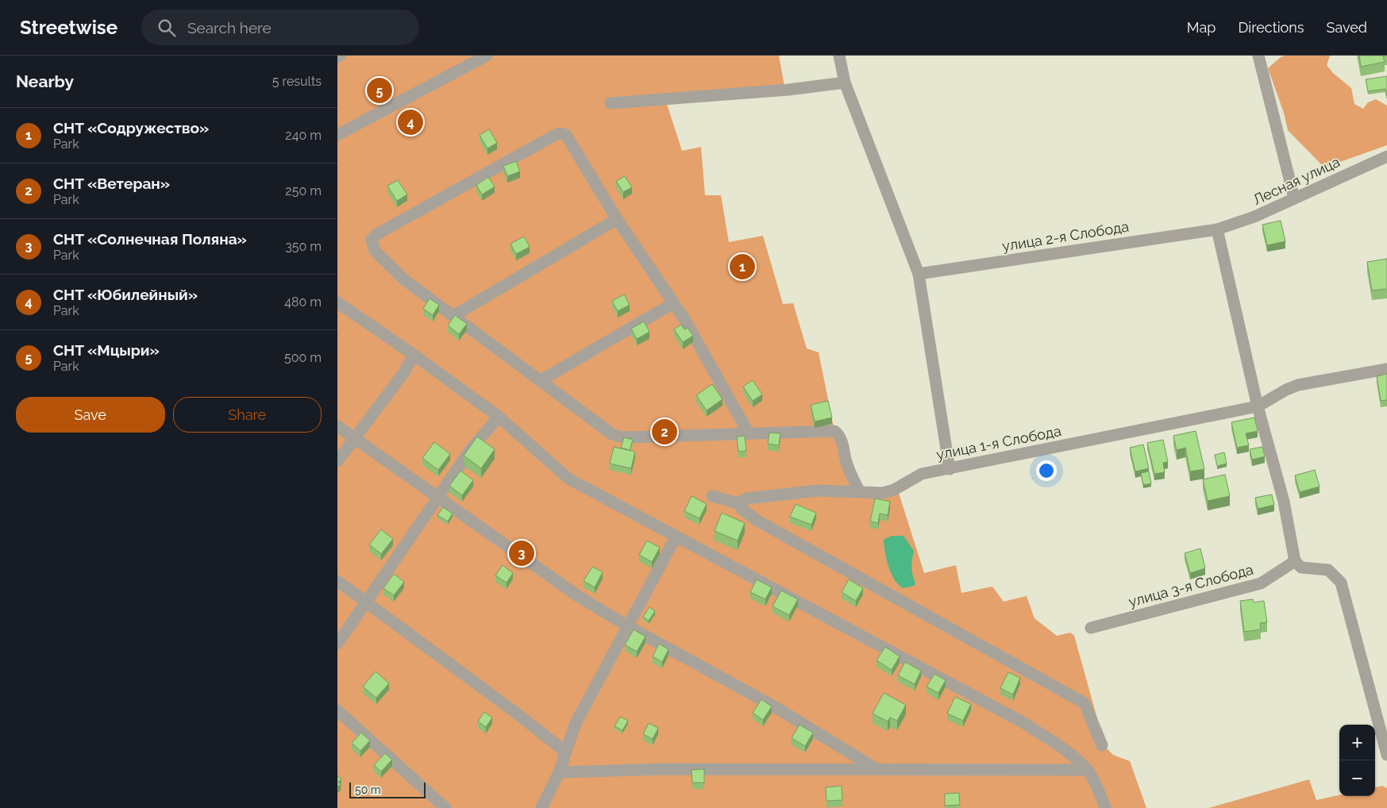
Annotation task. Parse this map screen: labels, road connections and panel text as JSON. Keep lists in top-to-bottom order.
{
  "streets": {
    "street": [
      "Лесная улица",
      "улица 2-я Слобода",
      "улица 1-я Слобода",
      "улица 3-я Слобода"
    ]
  },
  "crossings": [
    ["Лесная улица", "улица 2-я Слобода"]
  ],
  "scale_bar": "50 m",
  "page": {
    "header": "Streetwise",
    "search": "Search here",
    "nav": ["Map", "Directions", "Saved"],
    "heading": ["Nearby", "5 results"],
    "pins": [
      "5",
      "4",
      "1",
      "2",
      "3"
    ],
    "list": [
      {
        "mark": "1",
        "name": "СНТ «Содружество»",
        "note": "Park",
        "value": "240 m"
      },
      {
        "mark": "2",
        "name": "СНТ «Ветеран»",
        "note": "Park",
        "value": "250 m"
      },
      {
        "mark": "3",
        "name": "СНТ «Солнечная Поляна»",
        "note": "Park",
        "value": "350 m"
      },
      {
        "mark": "4",
        "name": "СНТ «Юбилейный»",
        "note": "Park",
        "value": "480 m"
      },
      {
        "mark": "5",
        "name": "СНТ «Мцыри»",
        "note": "Park",
        "value": "500 m"
      }
    ],
    "buttons": ["Save", "Share"],
    "map_buttons": ["+", "−"],
    "scale": "50 m"
  }
}
